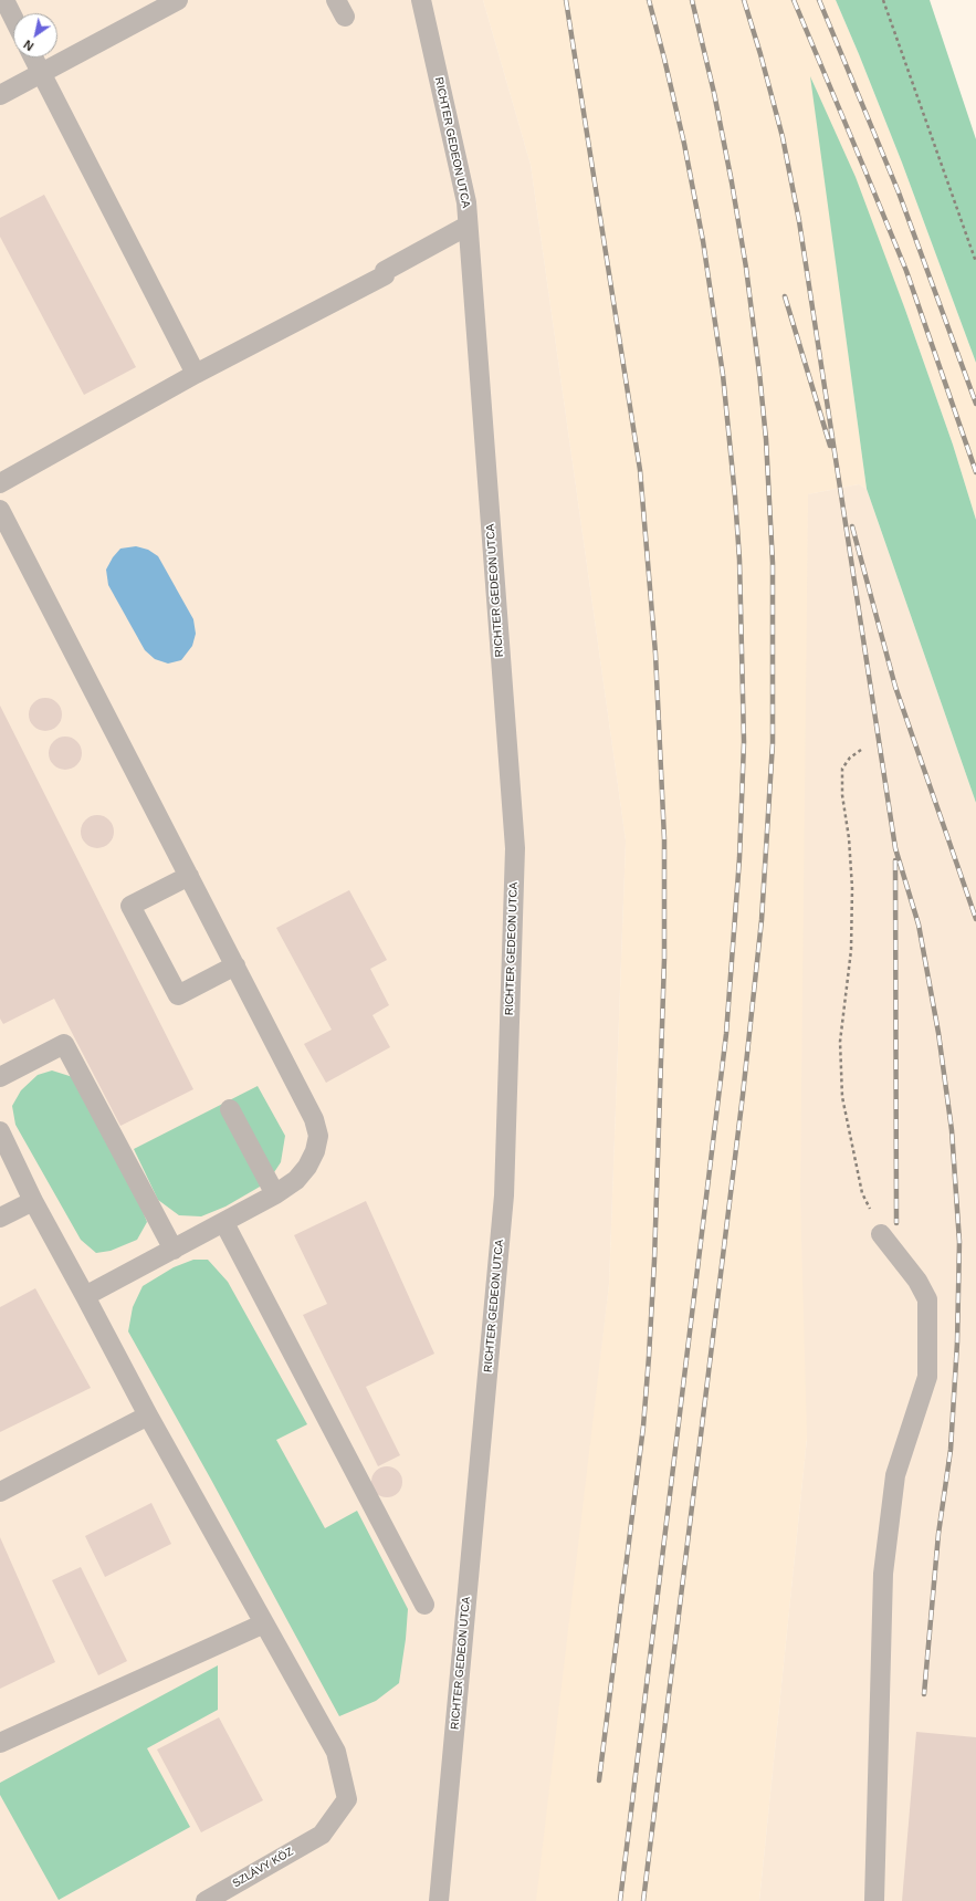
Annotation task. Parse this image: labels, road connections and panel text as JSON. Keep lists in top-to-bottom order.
{
  "streets": {
    "lane": ["RICHTER GEDEON UTCA", "SZLÁVY KÖZ"]
  },
  "north": "bottom left"
}
